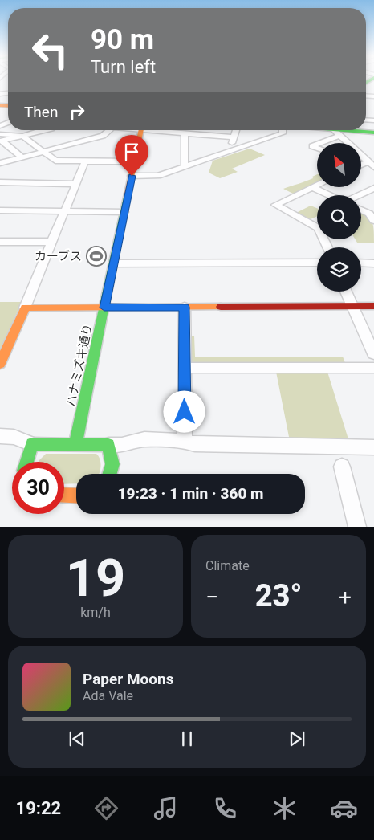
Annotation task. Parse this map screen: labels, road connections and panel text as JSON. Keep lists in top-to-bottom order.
{
  "streets": {
    "main road": ["ハナミズキ通り"]
  },
  "places": {
    "sports": ["カーブス"]
  },
  "north": "top left",
  "page": {
    "turn": ["90 m", "Turn left"],
    "then": "Then",
    "limit": "30",
    "trip": "19:23 · 1 min · 360 m",
    "tile": [
      ["19", "km/h"],
      "Climate"
    ],
    "heat": ["−", "23°", "+"],
    "song": ["Paper Moons", "Ada Vale"],
    "tabs": "19:22"
  }
}
